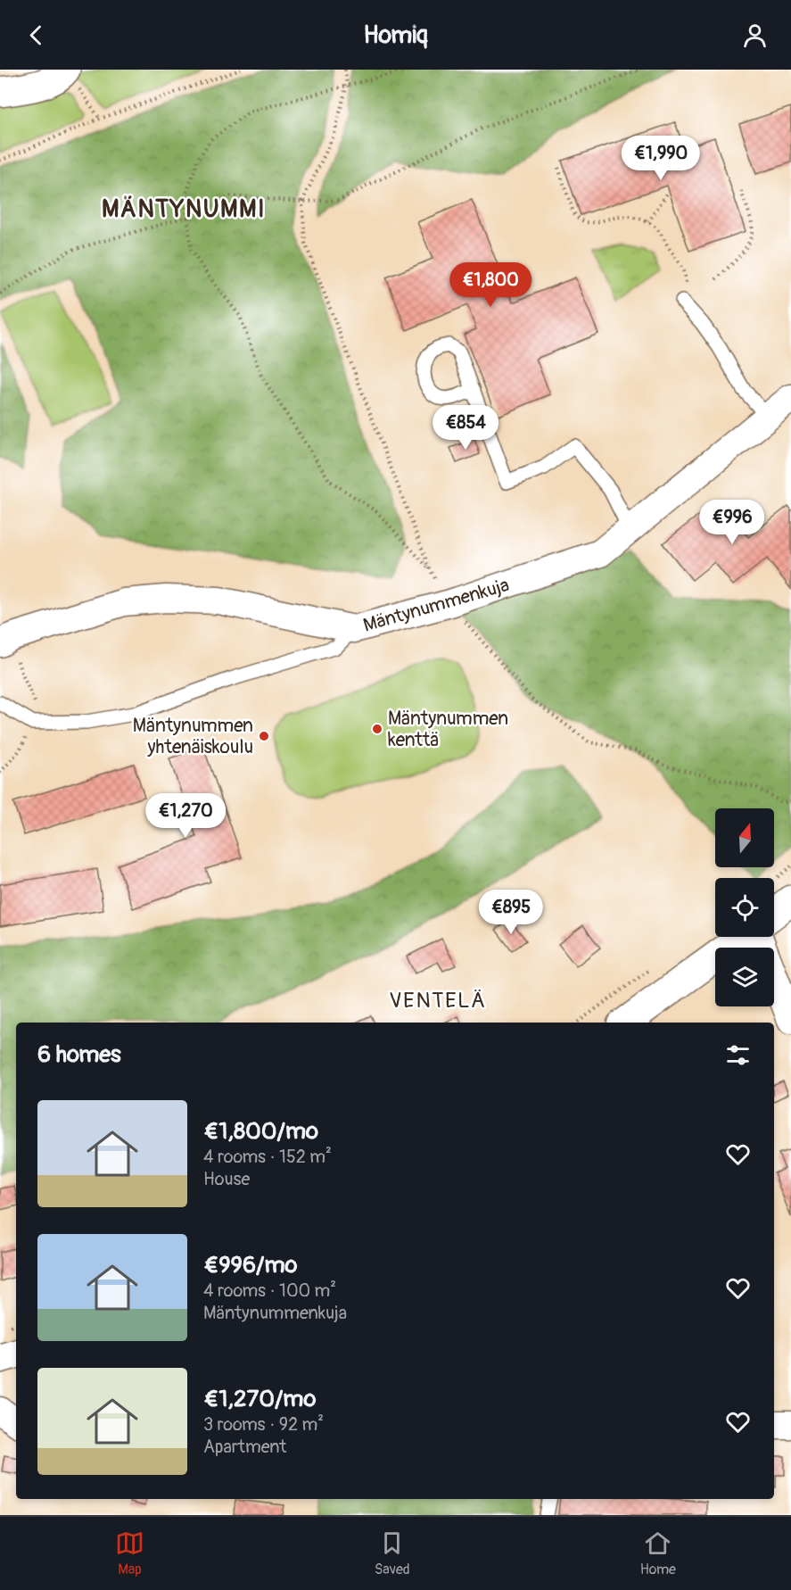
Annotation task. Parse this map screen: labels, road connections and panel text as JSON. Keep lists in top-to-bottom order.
{
  "streets": {
    "street": ["Mäntynummenkuja"]
  },
  "districts": ["MÄNTYNUMMI", "VENTELÄ"],
  "places": ["Mäntynummen kenttä", "Mäntynummen yhtenäiskoulu"],
  "north": "top",
  "page": {
    "header": "Homiq",
    "price": [
      "€1,990",
      "€1,800",
      "€854",
      "€996",
      "€1,270",
      "€895"
    ],
    "heading": "6 homes",
    "list": [
      {
        "name": "€1,800/mo",
        "note": "4 rooms · 152 m² · House"
      },
      {
        "name": "€996/mo",
        "note": "4 rooms · 100 m² · Mäntynummenkuja"
      },
      {
        "name": "€1,270/mo",
        "note": "3 rooms · 92 m² · Apartment"
      }
    ],
    "tabs": ["Map", "Saved", "Home"]
  }
}
